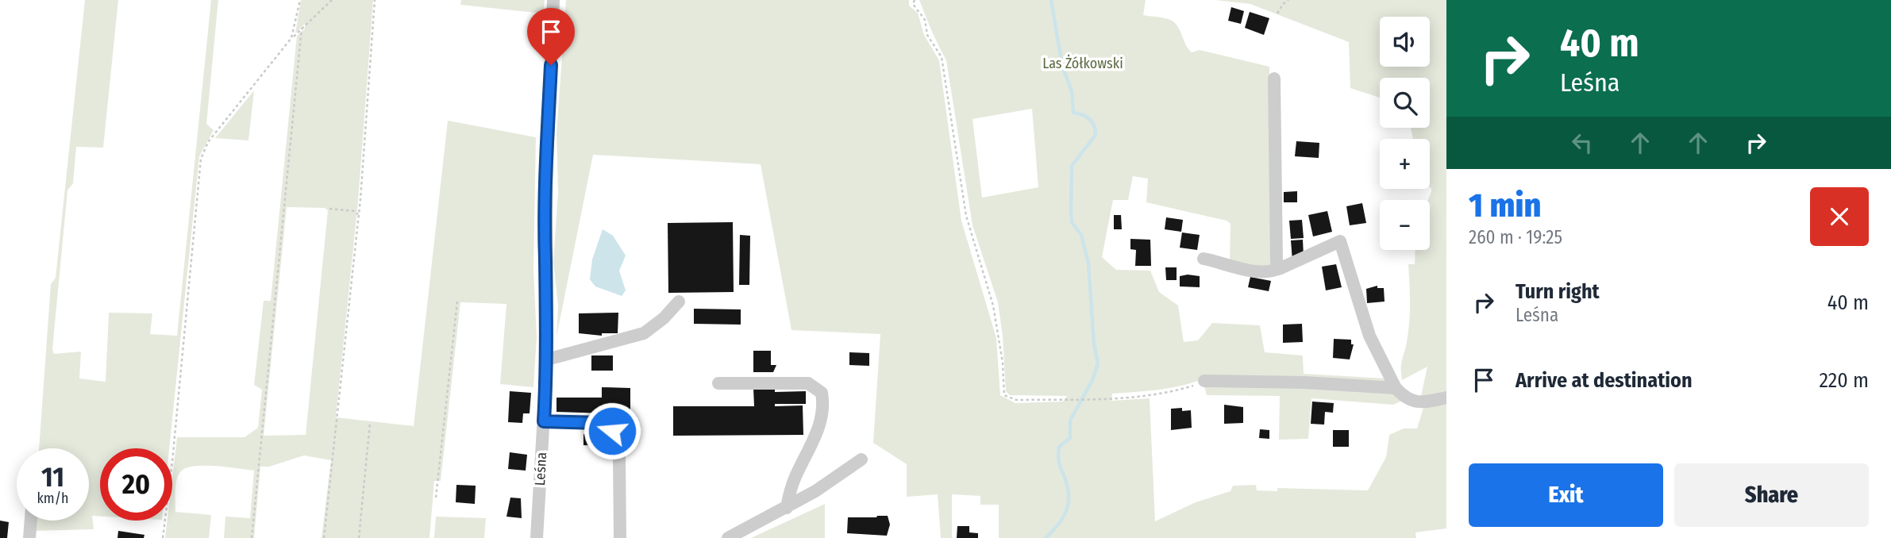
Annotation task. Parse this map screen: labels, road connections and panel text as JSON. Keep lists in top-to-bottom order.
{
  "streets": {
    "street": ["Leśna"]
  },
  "parks": ["Las Żółkowski"],
  "page": {
    "turn": ["40 m", "Leśna"],
    "map_buttons": ["+", "−"],
    "heading": ["1 min", "260 m · 19:25"],
    "list": [
      {
        "name": "Turn right",
        "note": "Leśna",
        "value": "40 m"
      },
      {
        "name": "Arrive at destination",
        "value": "220 m"
      }
    ],
    "speed": "11 km/h",
    "limit": "20",
    "buttons": ["Exit", "Share"]
  }
}
